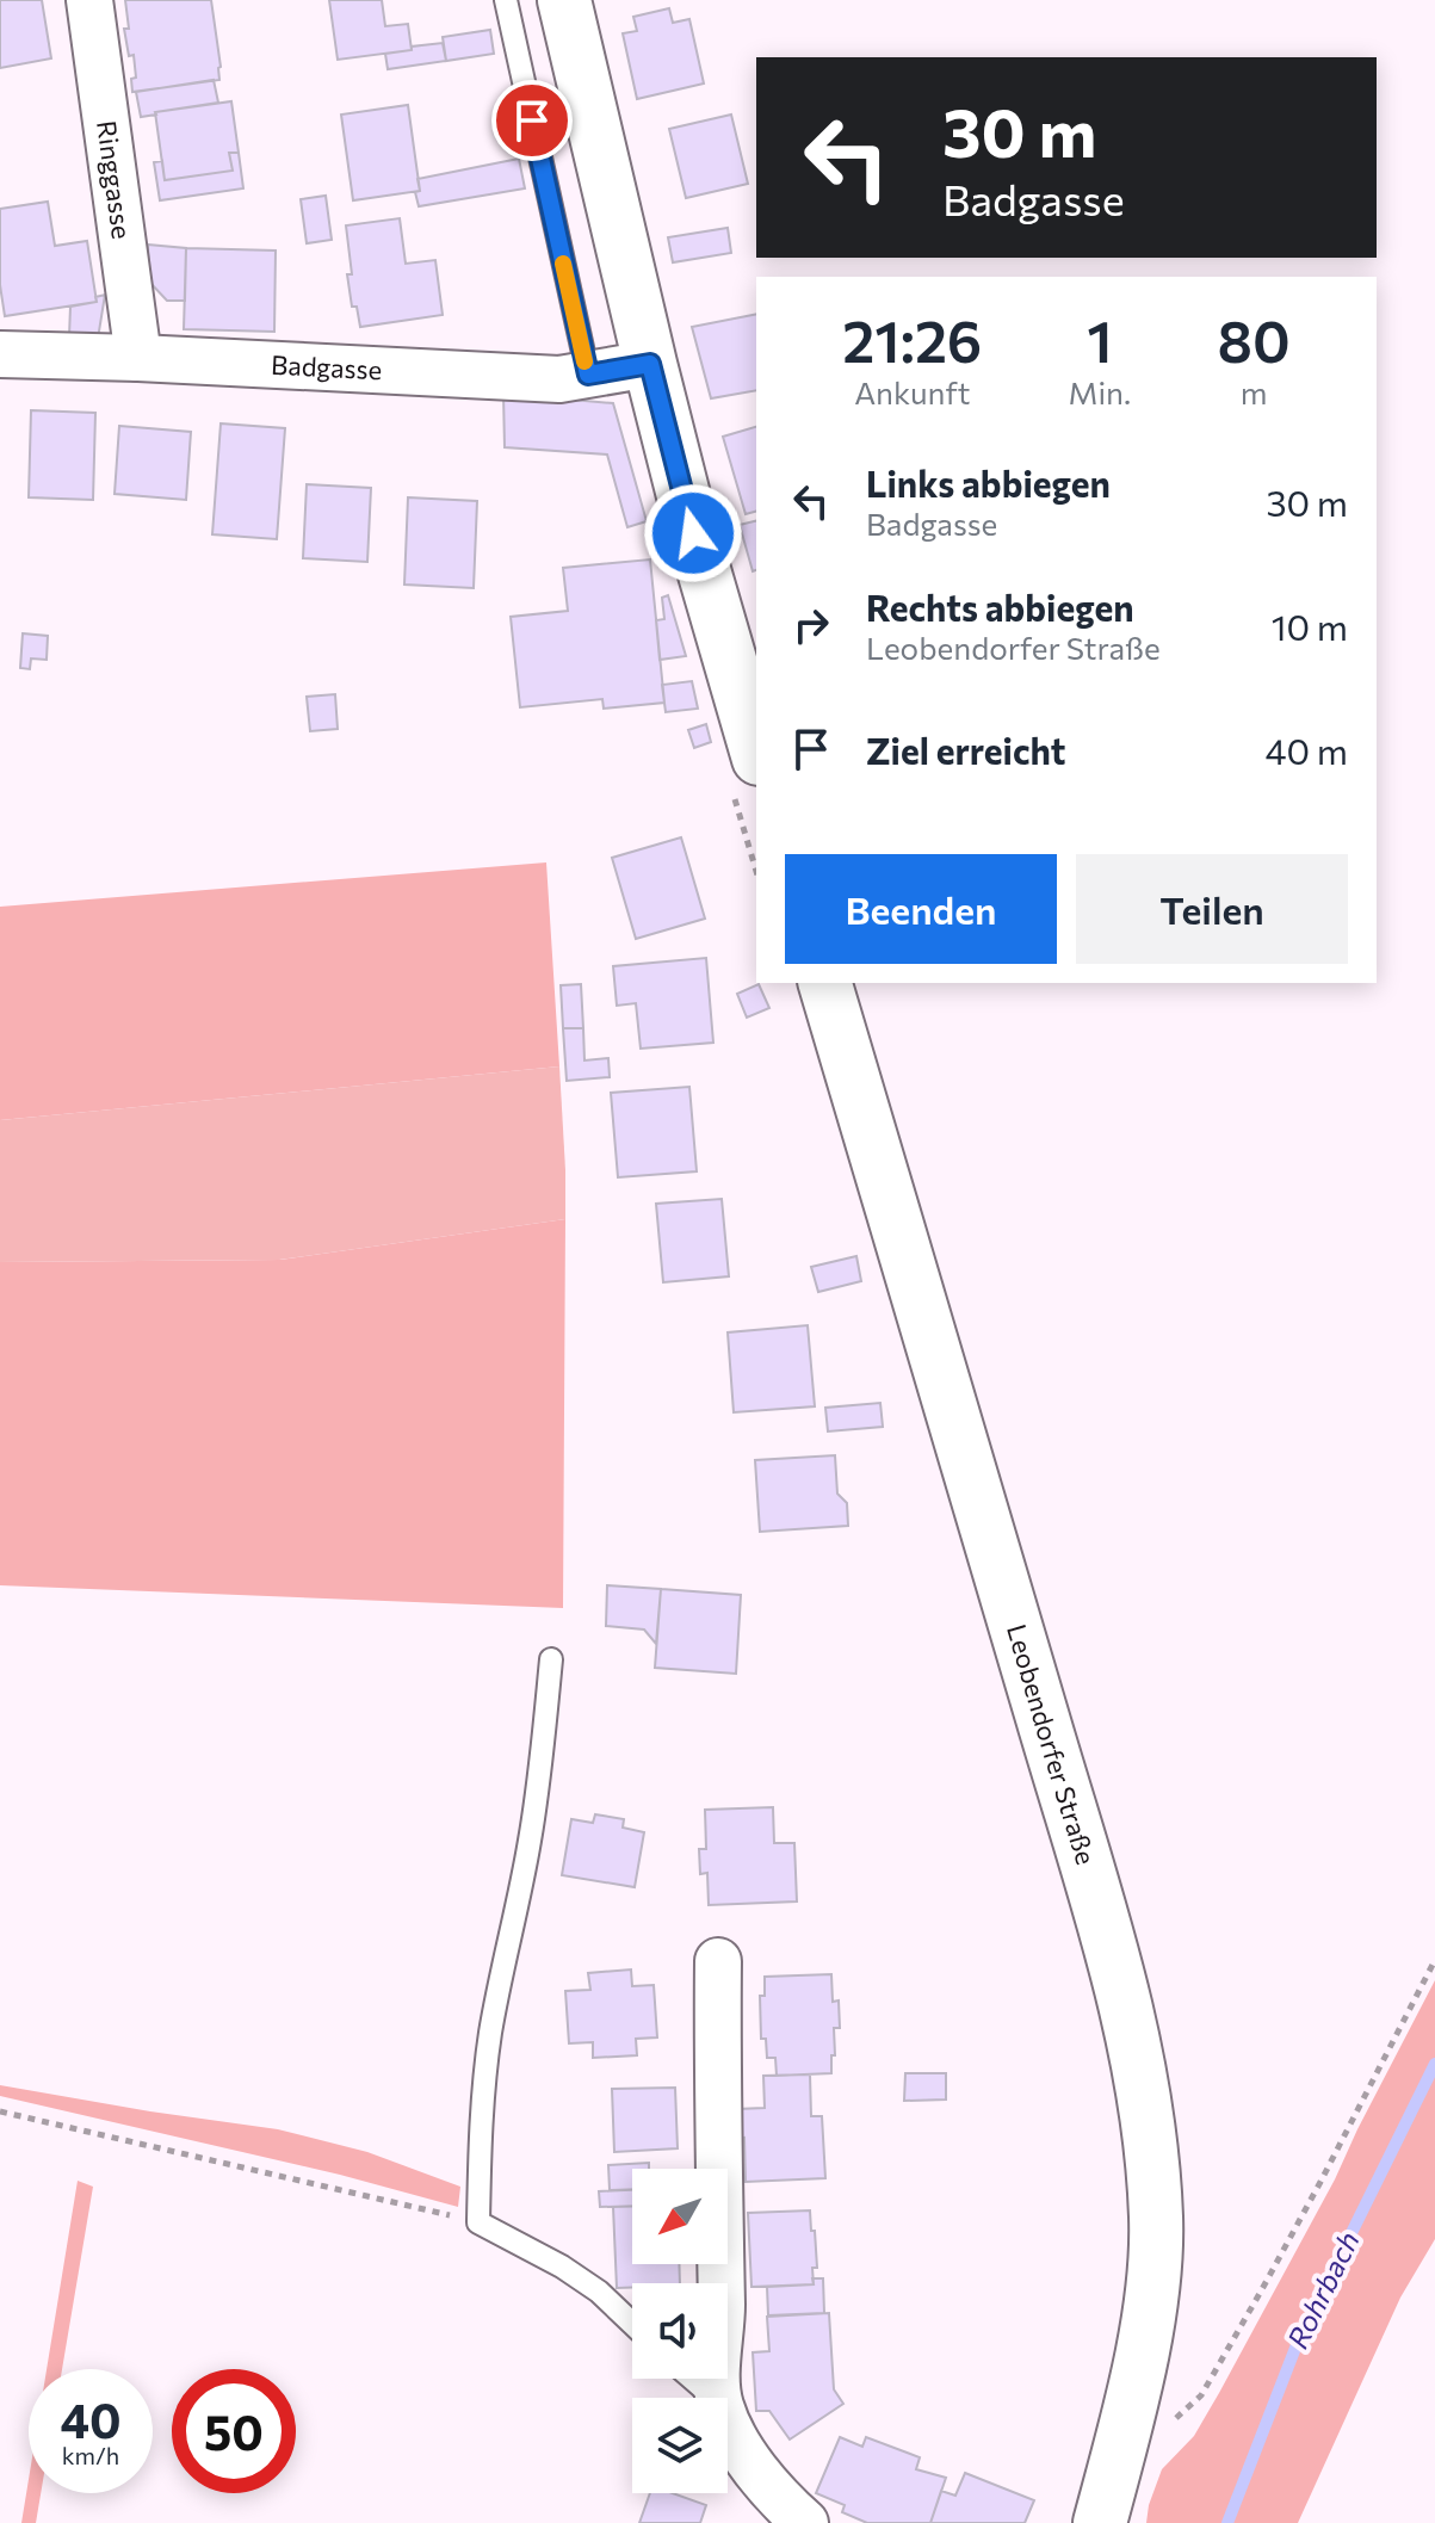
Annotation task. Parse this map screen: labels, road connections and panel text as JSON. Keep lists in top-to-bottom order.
{
  "streets": {
    "main road": ["Leobendorfer Straße"],
    "street": ["Ringgasse", "Badgasse"]
  },
  "crossings": [
    ["Ringgasse", "Badgasse"]
  ],
  "water": ["Rohrbach"],
  "north": "bottom left",
  "page": {
    "turn": ["30 m", "Badgasse"],
    "eta": [
      "21:26",
      "Ankunft",
      "1",
      "Min.",
      "80",
      "m"
    ],
    "list": [
      {
        "name": "Links abbiegen",
        "note": "Badgasse",
        "value": "30 m"
      },
      {
        "name": "Rechts abbiegen",
        "note": "Leobendorfer Straße",
        "value": "10 m"
      },
      {
        "name": "Ziel erreicht",
        "value": "40 m"
      }
    ],
    "buttons": ["Beenden", "Teilen"],
    "speed": "40 km/h",
    "limit": "50"
  }
}
